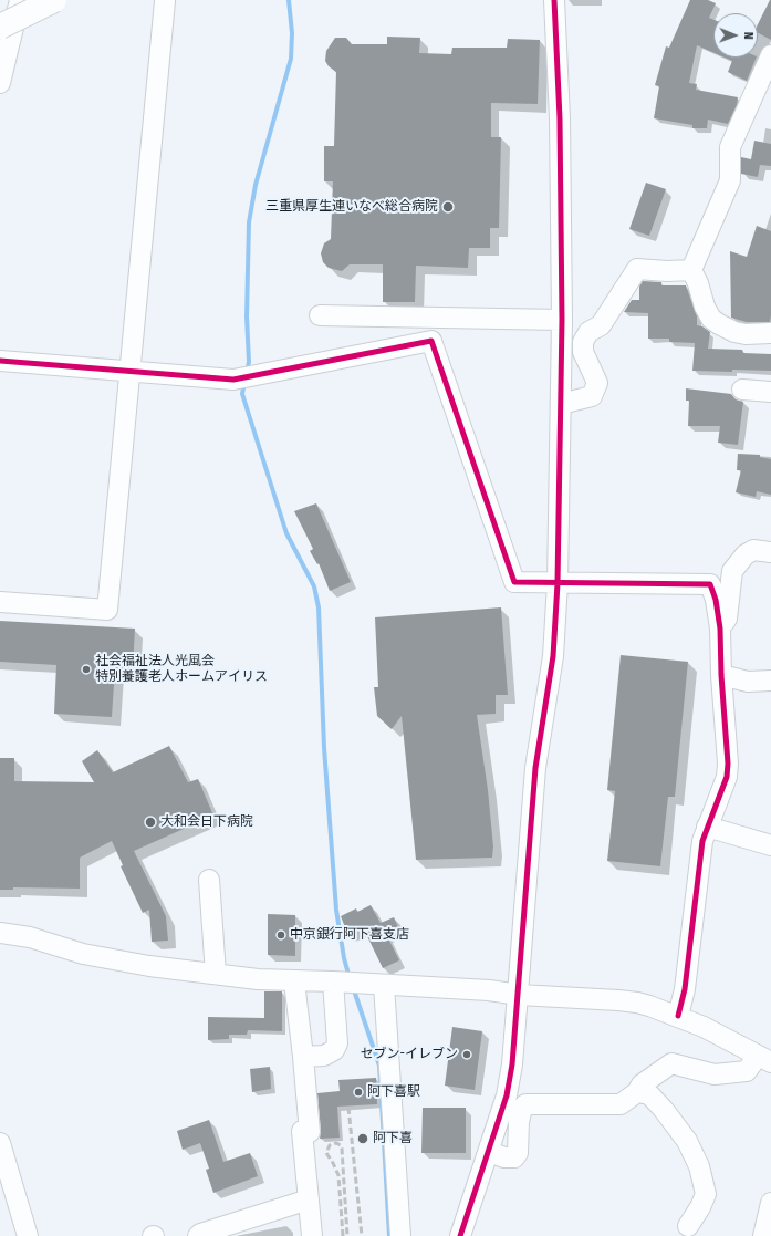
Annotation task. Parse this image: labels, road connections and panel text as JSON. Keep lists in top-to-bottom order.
{
  "places": [
    "三重県厚生連いなべ総合病院",
    "社会福祉法人光風会 特別養護老人ホームアイリス",
    "大和会日下病院",
    "中京銀行阿下喜支店",
    "セブン-イレブン",
    "阿下喜駅",
    "阿下喜"
  ],
  "north": "right"
}
